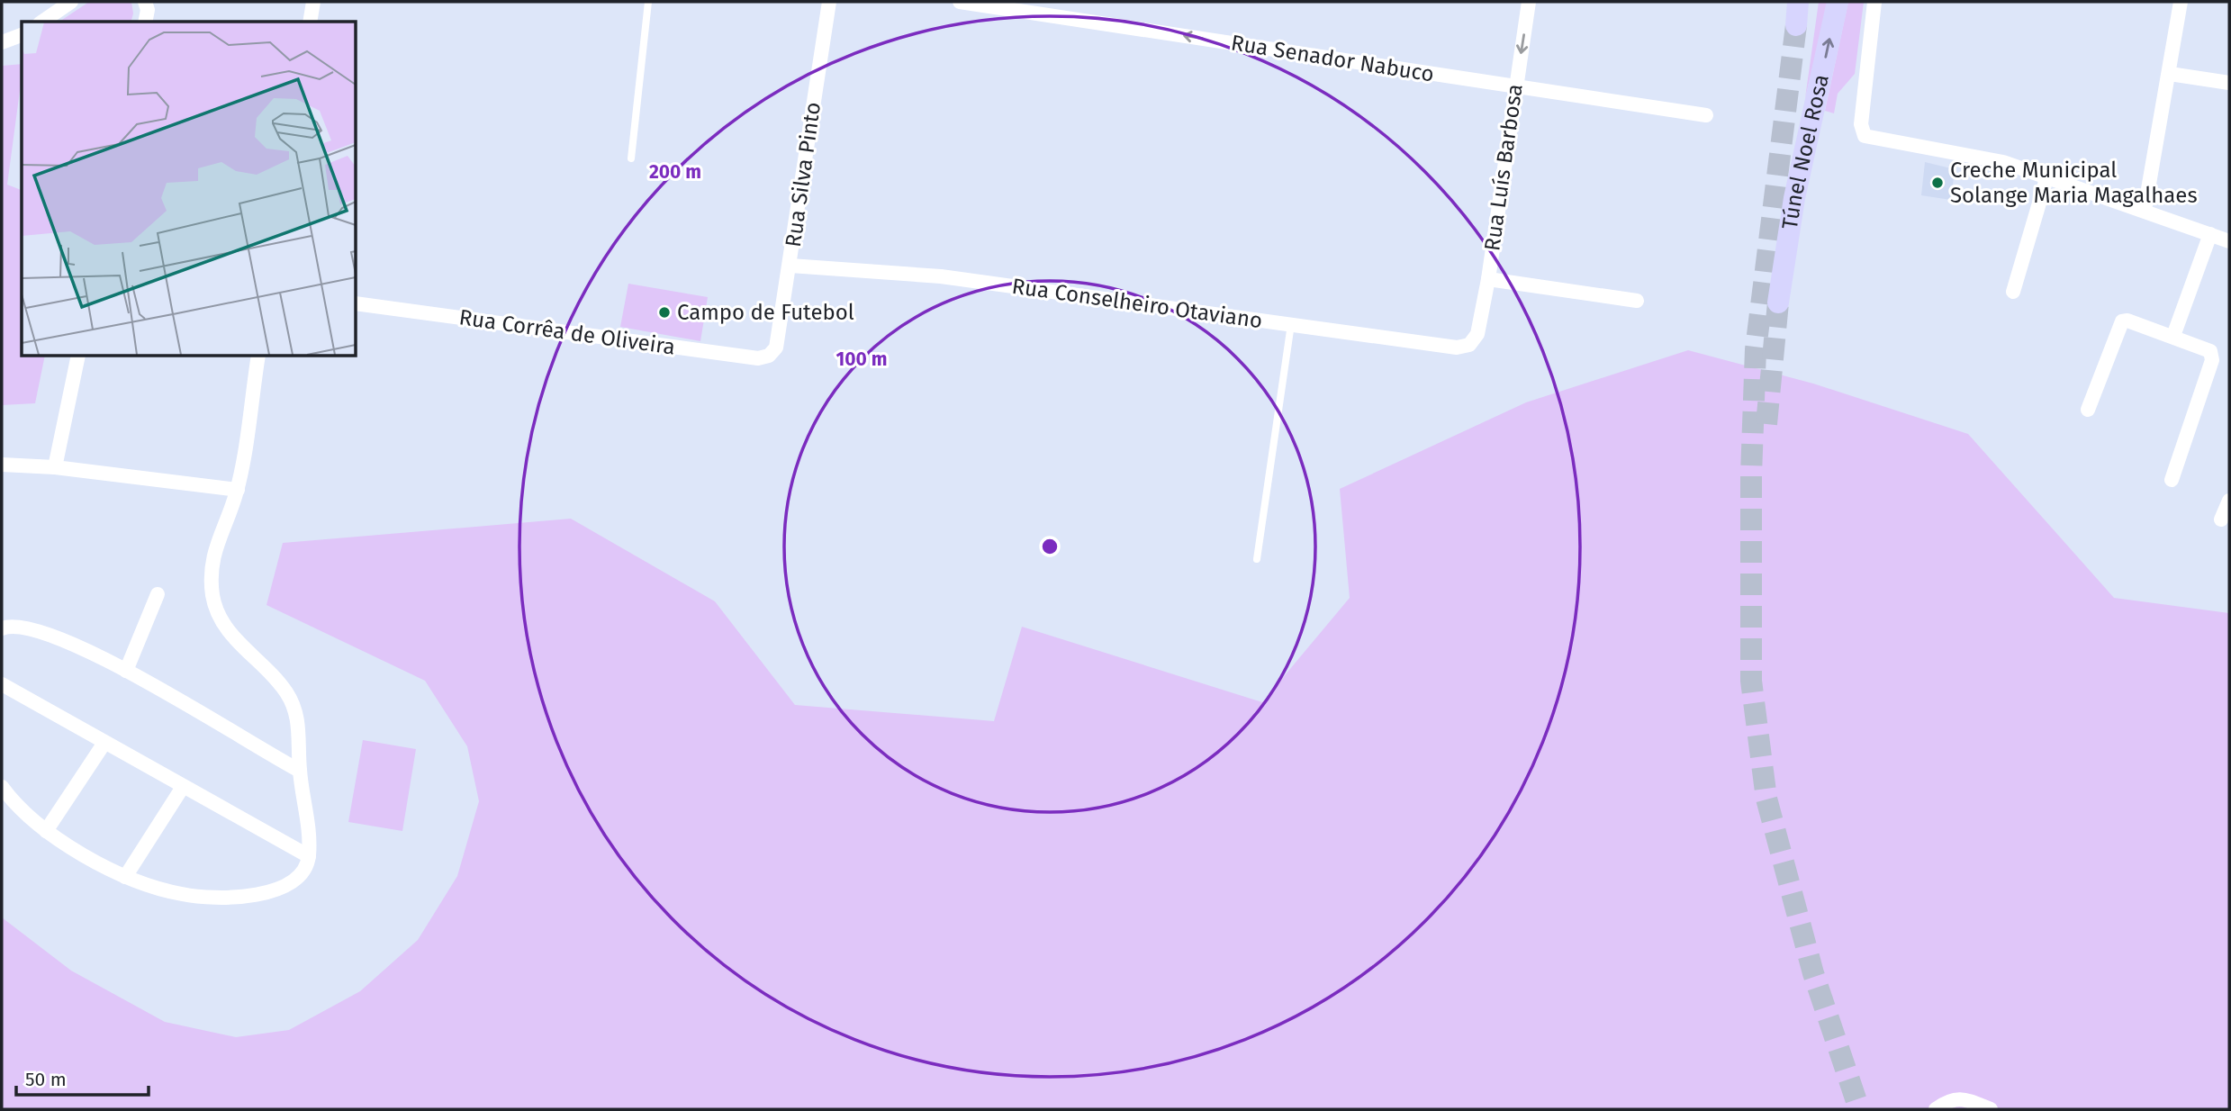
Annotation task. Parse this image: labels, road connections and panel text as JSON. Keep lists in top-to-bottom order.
{
  "streets": {
    "main road": ["Túnel Noel Rosa"],
    "street": [
      "Rua Senador Nabuco",
      "Rua Luís Barbosa",
      "Rua Silva Pinto",
      "Rua Conselheiro Otaviano",
      "Rua Corrêa de Oliveira"
    ]
  },
  "crossings": [
    ["Rua Senador Nabuco", "Rua Luís Barbosa"],
    ["Rua Luís Barbosa", "Rua Conselheiro Otaviano"],
    ["Rua Silva Pinto", "Rua Conselheiro Otaviano"],
    ["Rua Silva Pinto", "Rua Corrêa de Oliveira"]
  ],
  "one_way": ["Rua Senador Nabuco", "Túnel Noel Rosa"],
  "places": ["Creche Municipal Solange Maria Magalhaes", "Campo de Futebol"],
  "scale_bar": "50 m",
  "rings": ["200 m", "100 m"]
}
